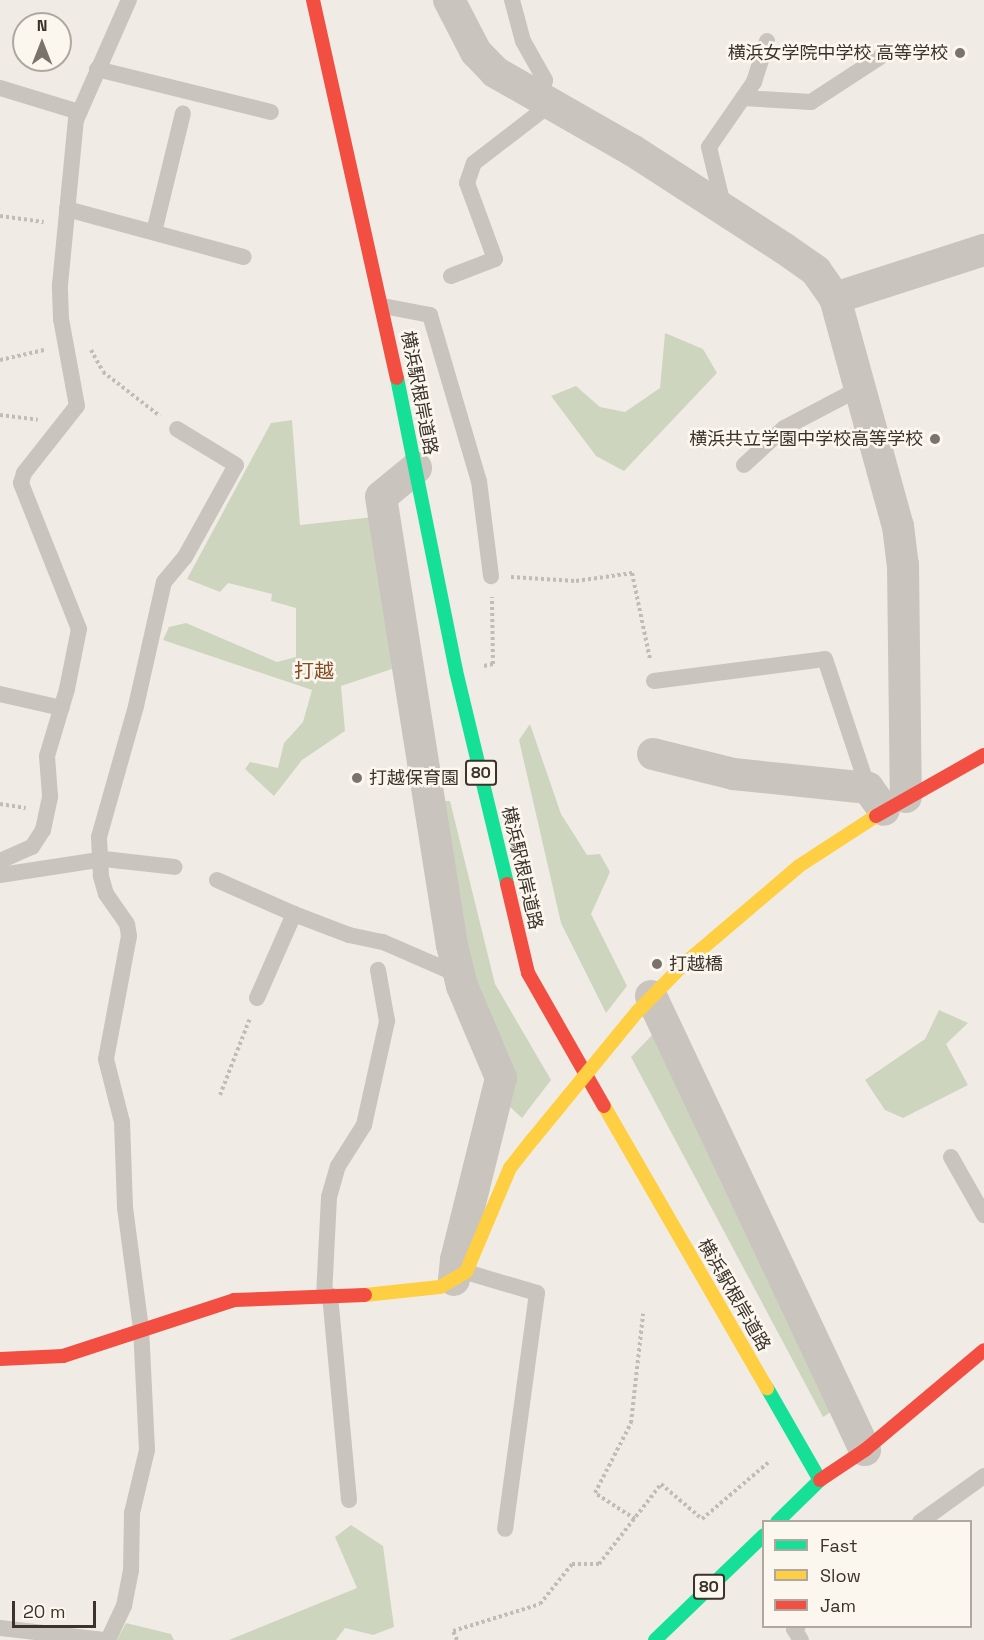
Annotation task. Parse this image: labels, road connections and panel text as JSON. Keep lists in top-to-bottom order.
{
  "streets": {
    "main road": ["横浜駅根岸道路", "80"]
  },
  "districts": ["打越"],
  "places": [
    "横浜女学院中学校 高等学校",
    "横浜共立学園中学校高等学校",
    "打越保育園",
    "打越橋"
  ],
  "legend": ["Fast", "Slow", "Jam"],
  "scale_bar": "20 m",
  "north": "top"
}
